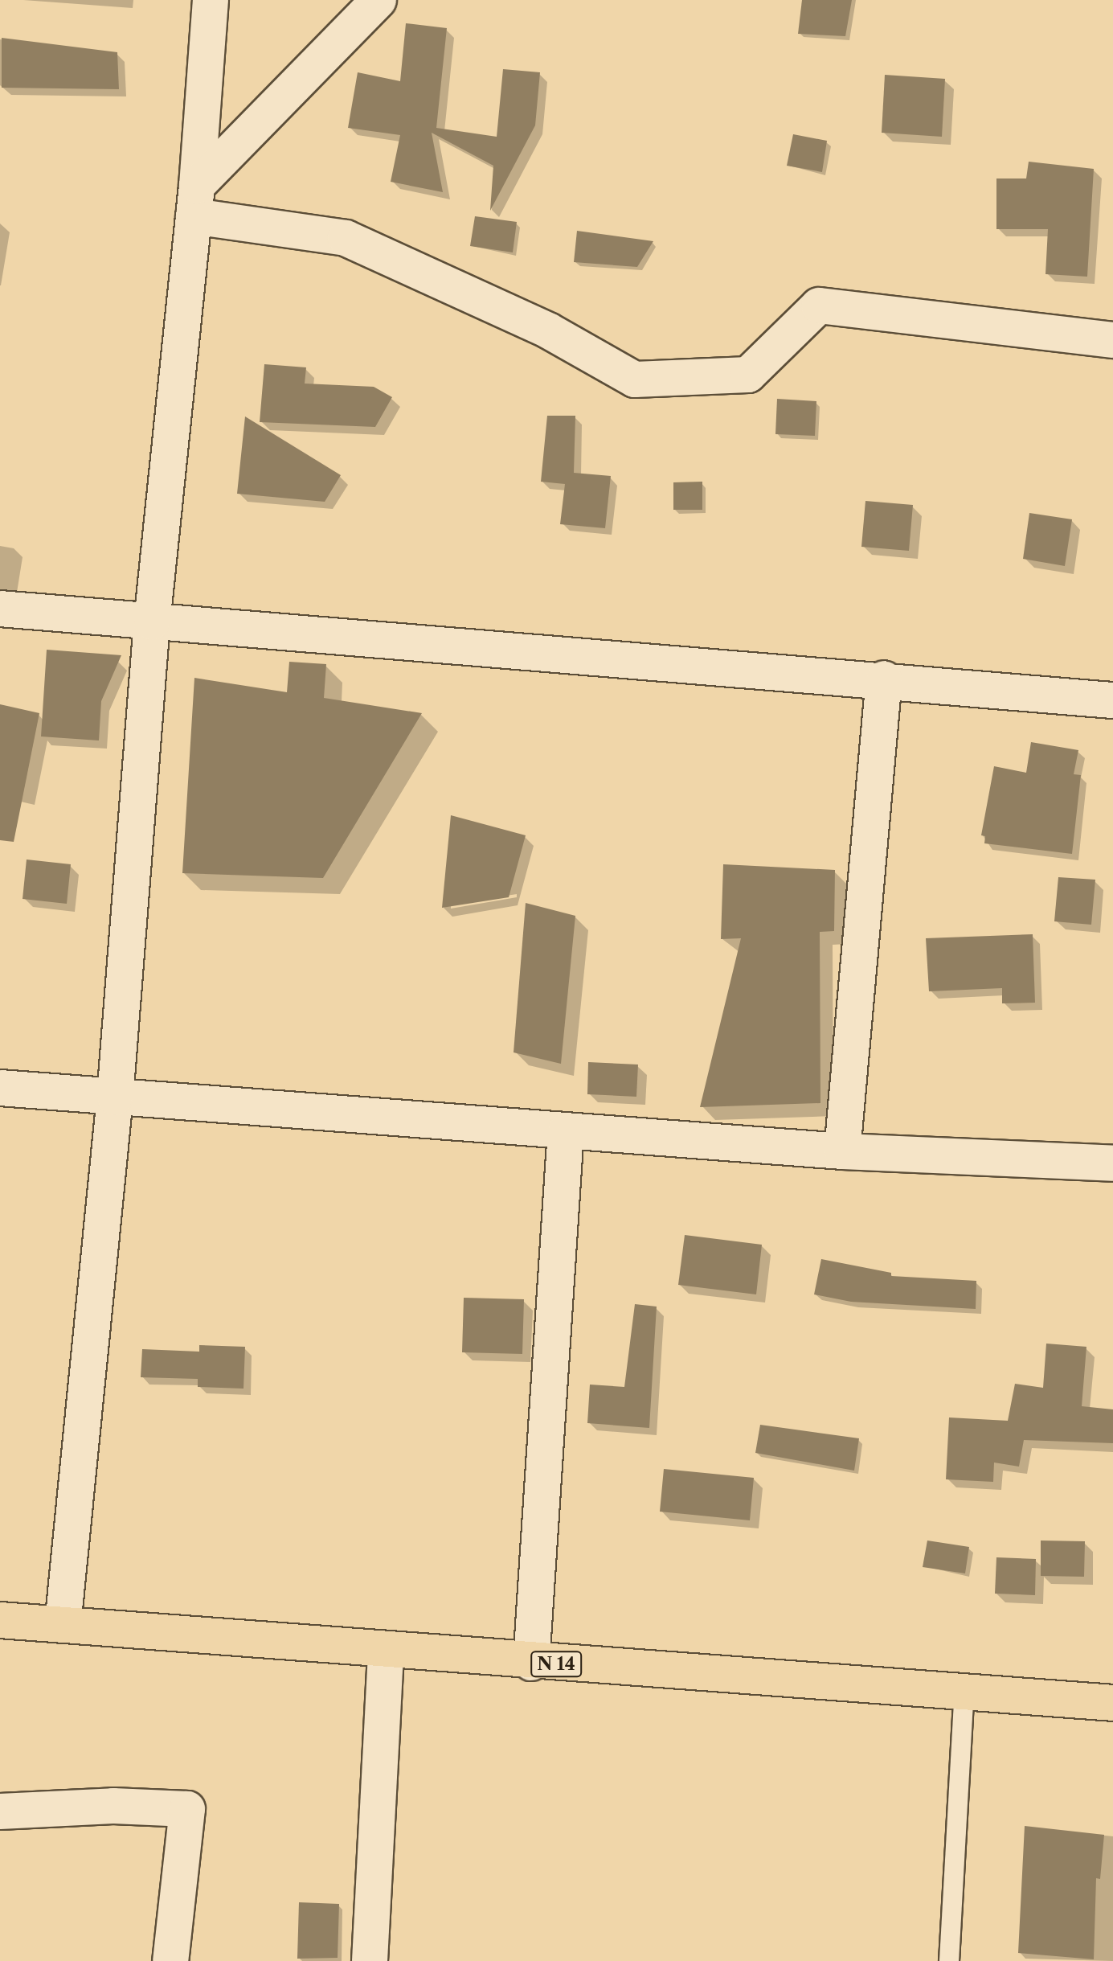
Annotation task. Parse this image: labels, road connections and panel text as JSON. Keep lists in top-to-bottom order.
{
  "streets": {
    "main road": ["N 14"]
  }
}
